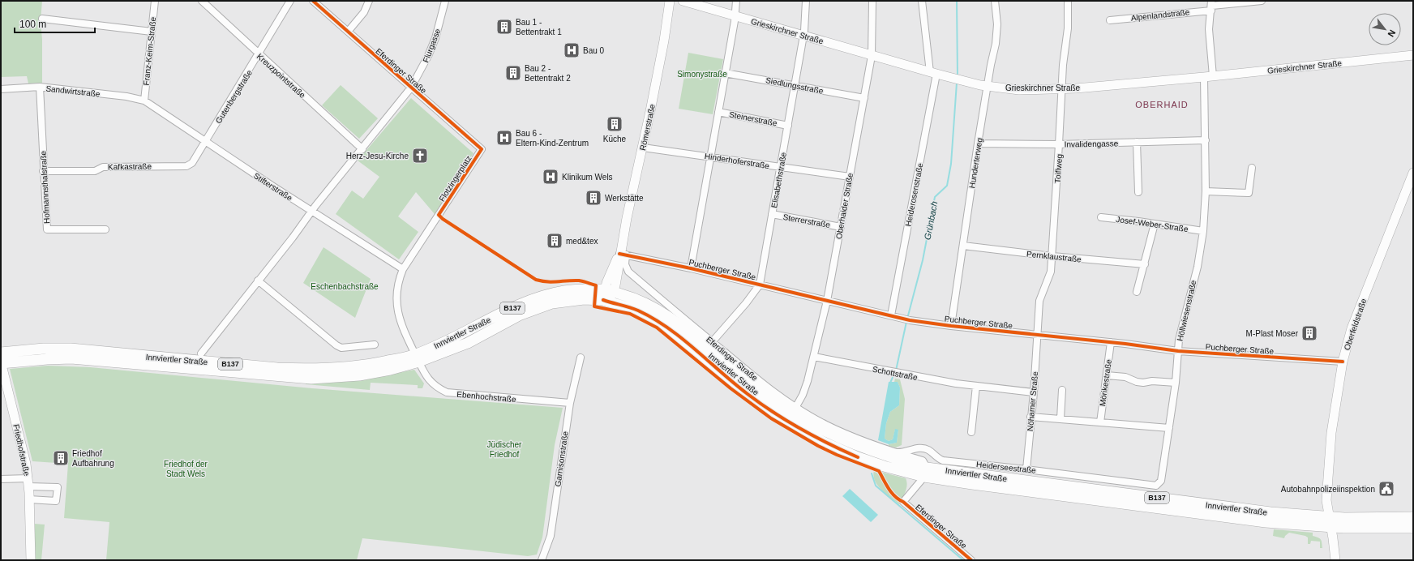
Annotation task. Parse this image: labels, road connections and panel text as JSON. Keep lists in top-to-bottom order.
{
  "streets": {
    "main road": [
      "Grieskirchner Straße",
      "Römerstraße",
      "B137",
      "Oberfeldstraße",
      "Innviertler Straße",
      "Friedhofstraße"
    ],
    "street": [
      "Alpenlandstraße",
      "Flurgasse",
      "Franz-Keim-Straße",
      "Eferdinger Straße",
      "Kreuzpointstraße",
      "Siedlungsstraße",
      "Sandwirtstraße",
      "Gutenbergstraße",
      "Steinerstraße",
      "Invalidengasse",
      "Hinderhoferstraße",
      "Hunderterweg",
      "Kafkastraße",
      "Toiflweg",
      "Flotzingerplatz",
      "Elisabethstraße",
      "Stifterstraße",
      "Hofmannsthalstraße",
      "Heiderosenstraße",
      "Oberhaider Straße",
      "Sterrerstraße",
      "Josef-Weber-Straße",
      "Pernklaustraße",
      "Puchberger Straße",
      "Höllwiesenstraße",
      "Schottstraße",
      "Mörikestraße",
      "Ebenhochstraße",
      "Nöhamer Straße",
      "Garnisonstraße",
      "Heiderseestraße"
    ]
  },
  "crossings": [
    ["Alpenlandstraße", "Höllwiesenstraße"],
    ["Grieskirchner Straße", "Hunderterweg"],
    ["Grieskirchner Straße", "Toiflweg"],
    ["Grieskirchner Straße", "Elisabethstraße"],
    ["Grieskirchner Straße", "Heiderosenstraße"],
    ["Grieskirchner Straße", "Oberhaider Straße"],
    ["Grieskirchner Straße", "Höllwiesenstraße"],
    ["Flurgasse", "Eferdinger Straße"],
    ["Franz-Keim-Straße", "Sandwirtstraße"],
    ["Franz-Keim-Straße", "Stifterstraße"],
    ["Eferdinger Straße", "Römerstraße"],
    ["Eferdinger Straße", "Flotzingerplatz"],
    ["Eferdinger Straße", "Elisabethstraße"],
    ["Eferdinger Straße", "Oberhaider Straße"],
    ["Eferdinger Straße", "Puchberger Straße"],
    ["Eferdinger Straße", "Innviertler Straße"],
    ["Eferdinger Straße", "Heiderseestraße"],
    ["Kreuzpointstraße", "Gutenbergstraße"],
    ["Siedlungsstraße", "Elisabethstraße"],
    ["Siedlungsstraße", "Oberhaider Straße"],
    ["Sandwirtstraße", "Stifterstraße"],
    ["Sandwirtstraße", "Hofmannsthalstraße"],
    ["Gutenbergstraße", "Kafkastraße"],
    ["Gutenbergstraße", "Stifterstraße"],
    ["Steinerstraße", "Elisabethstraße"],
    ["Römerstraße", "Hinderhoferstraße"],
    ["Römerstraße", "Puchberger Straße"],
    ["Römerstraße", "Innviertler Straße"],
    ["Invalidengasse", "Hunderterweg"],
    ["Invalidengasse", "Toiflweg"],
    ["Invalidengasse", "Höllwiesenstraße"],
    ["Hinderhoferstraße", "Elisabethstraße"],
    ["Hinderhoferstraße", "Oberhaider Straße"],
    ["Hunderterweg", "Pernklaustraße"],
    ["Hunderterweg", "Puchberger Straße"],
    ["Kafkastraße", "Stifterstraße"],
    ["Kafkastraße", "Hofmannsthalstraße"],
    ["Toiflweg", "Pernklaustraße"],
    ["Toiflweg", "Puchberger Straße"],
    ["Toiflweg", "Nöhamer Straße"],
    ["Flotzingerplatz", "Stifterstraße"],
    ["Flotzingerplatz", "Innviertler Straße"],
    ["Flotzingerplatz", "Ebenhochstraße"],
    ["Elisabethstraße", "Sterrerstraße"],
    ["Elisabethstraße", "Puchberger Straße"],
    ["Heiderosenstraße", "Puchberger Straße"],
    ["Oberhaider Straße", "Sterrerstraße"],
    ["Oberhaider Straße", "Puchberger Straße"],
    ["Oberhaider Straße", "Schottstraße"],
    ["Josef-Weber-Straße", "Höllwiesenstraße"],
    ["Puchberger Straße", "Höllwiesenstraße"],
    ["Puchberger Straße", "Oberfeldstraße"],
    ["Puchberger Straße", "Mörikestraße"],
    ["Puchberger Straße", "Nöhamer Straße"],
    ["Höllwiesenstraße", "Heiderseestraße"],
    ["Oberfeldstraße", "Innviertler Straße"],
    ["Innviertler Straße", "Ebenhochstraße"],
    ["Innviertler Straße", "Friedhofstraße"],
    ["Schottstraße", "Nöhamer Straße"],
    ["Ebenhochstraße", "Garnisonstraße"],
    ["Nöhamer Straße", "Heiderseestraße"]
  ],
  "districts": ["OBERHAID"],
  "water": ["Grünbach"],
  "parks": [
    "Simonystraße",
    "Eschenbachstraße",
    "Jüdischer Friedhof",
    "Friedhof der Stadt Wels"
  ],
  "places": {
    "building": [
      "Bau 1 - Bettentrakt 1",
      "Bau 2 - Bettentrakt 2",
      "Küche",
      "Werkstätte",
      "med&tex",
      "M-Plast Moser",
      "Friedhof Aufbahrung"
    ],
    "hospital": ["Bau 0", "Bau 6 - Eltern-Kind-Zentrum", "Klinikum Wels"],
    "church": ["Herz-Jesu-Kirche"],
    "public building": ["Autobahnpolizeiinspektion"]
  },
  "scale_bar": "100 m",
  "north": "bottom right"
}
